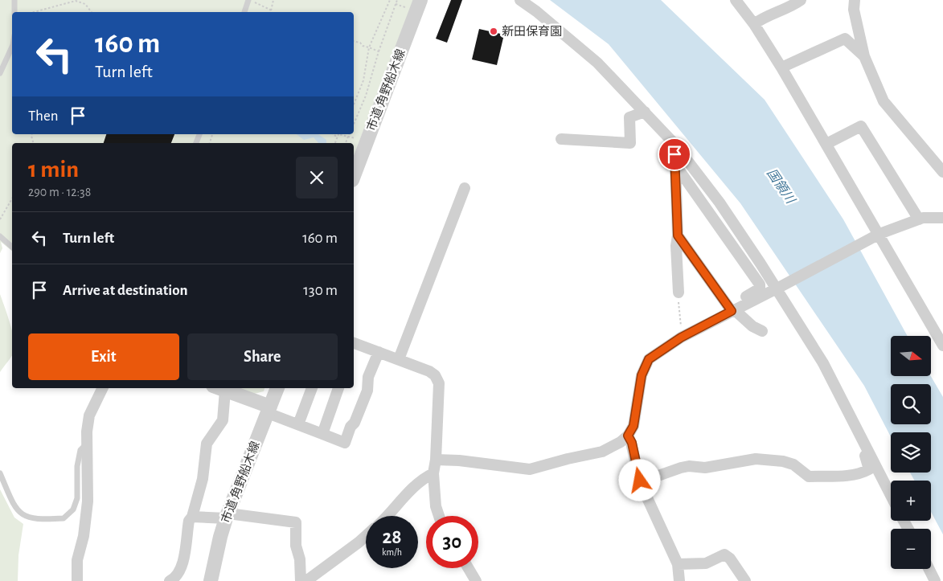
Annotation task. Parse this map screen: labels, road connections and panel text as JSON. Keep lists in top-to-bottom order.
{
  "streets": {
    "street": ["市道 角野船木線"]
  },
  "water": ["国領川"],
  "places": ["新田保育園"],
  "north": "right",
  "page": {
    "turn": ["160 m", "Turn left"],
    "then": "Then",
    "heading": ["1 min", "290 m · 12:38"],
    "list": [
      {
        "name": "Turn left",
        "value": "160 m"
      },
      {
        "name": "Arrive at destination",
        "value": "130 m"
      }
    ],
    "buttons": ["Exit", "Share"],
    "map_buttons": ["+", "−"],
    "speed": "28 km/h",
    "limit": "30"
  }
}
